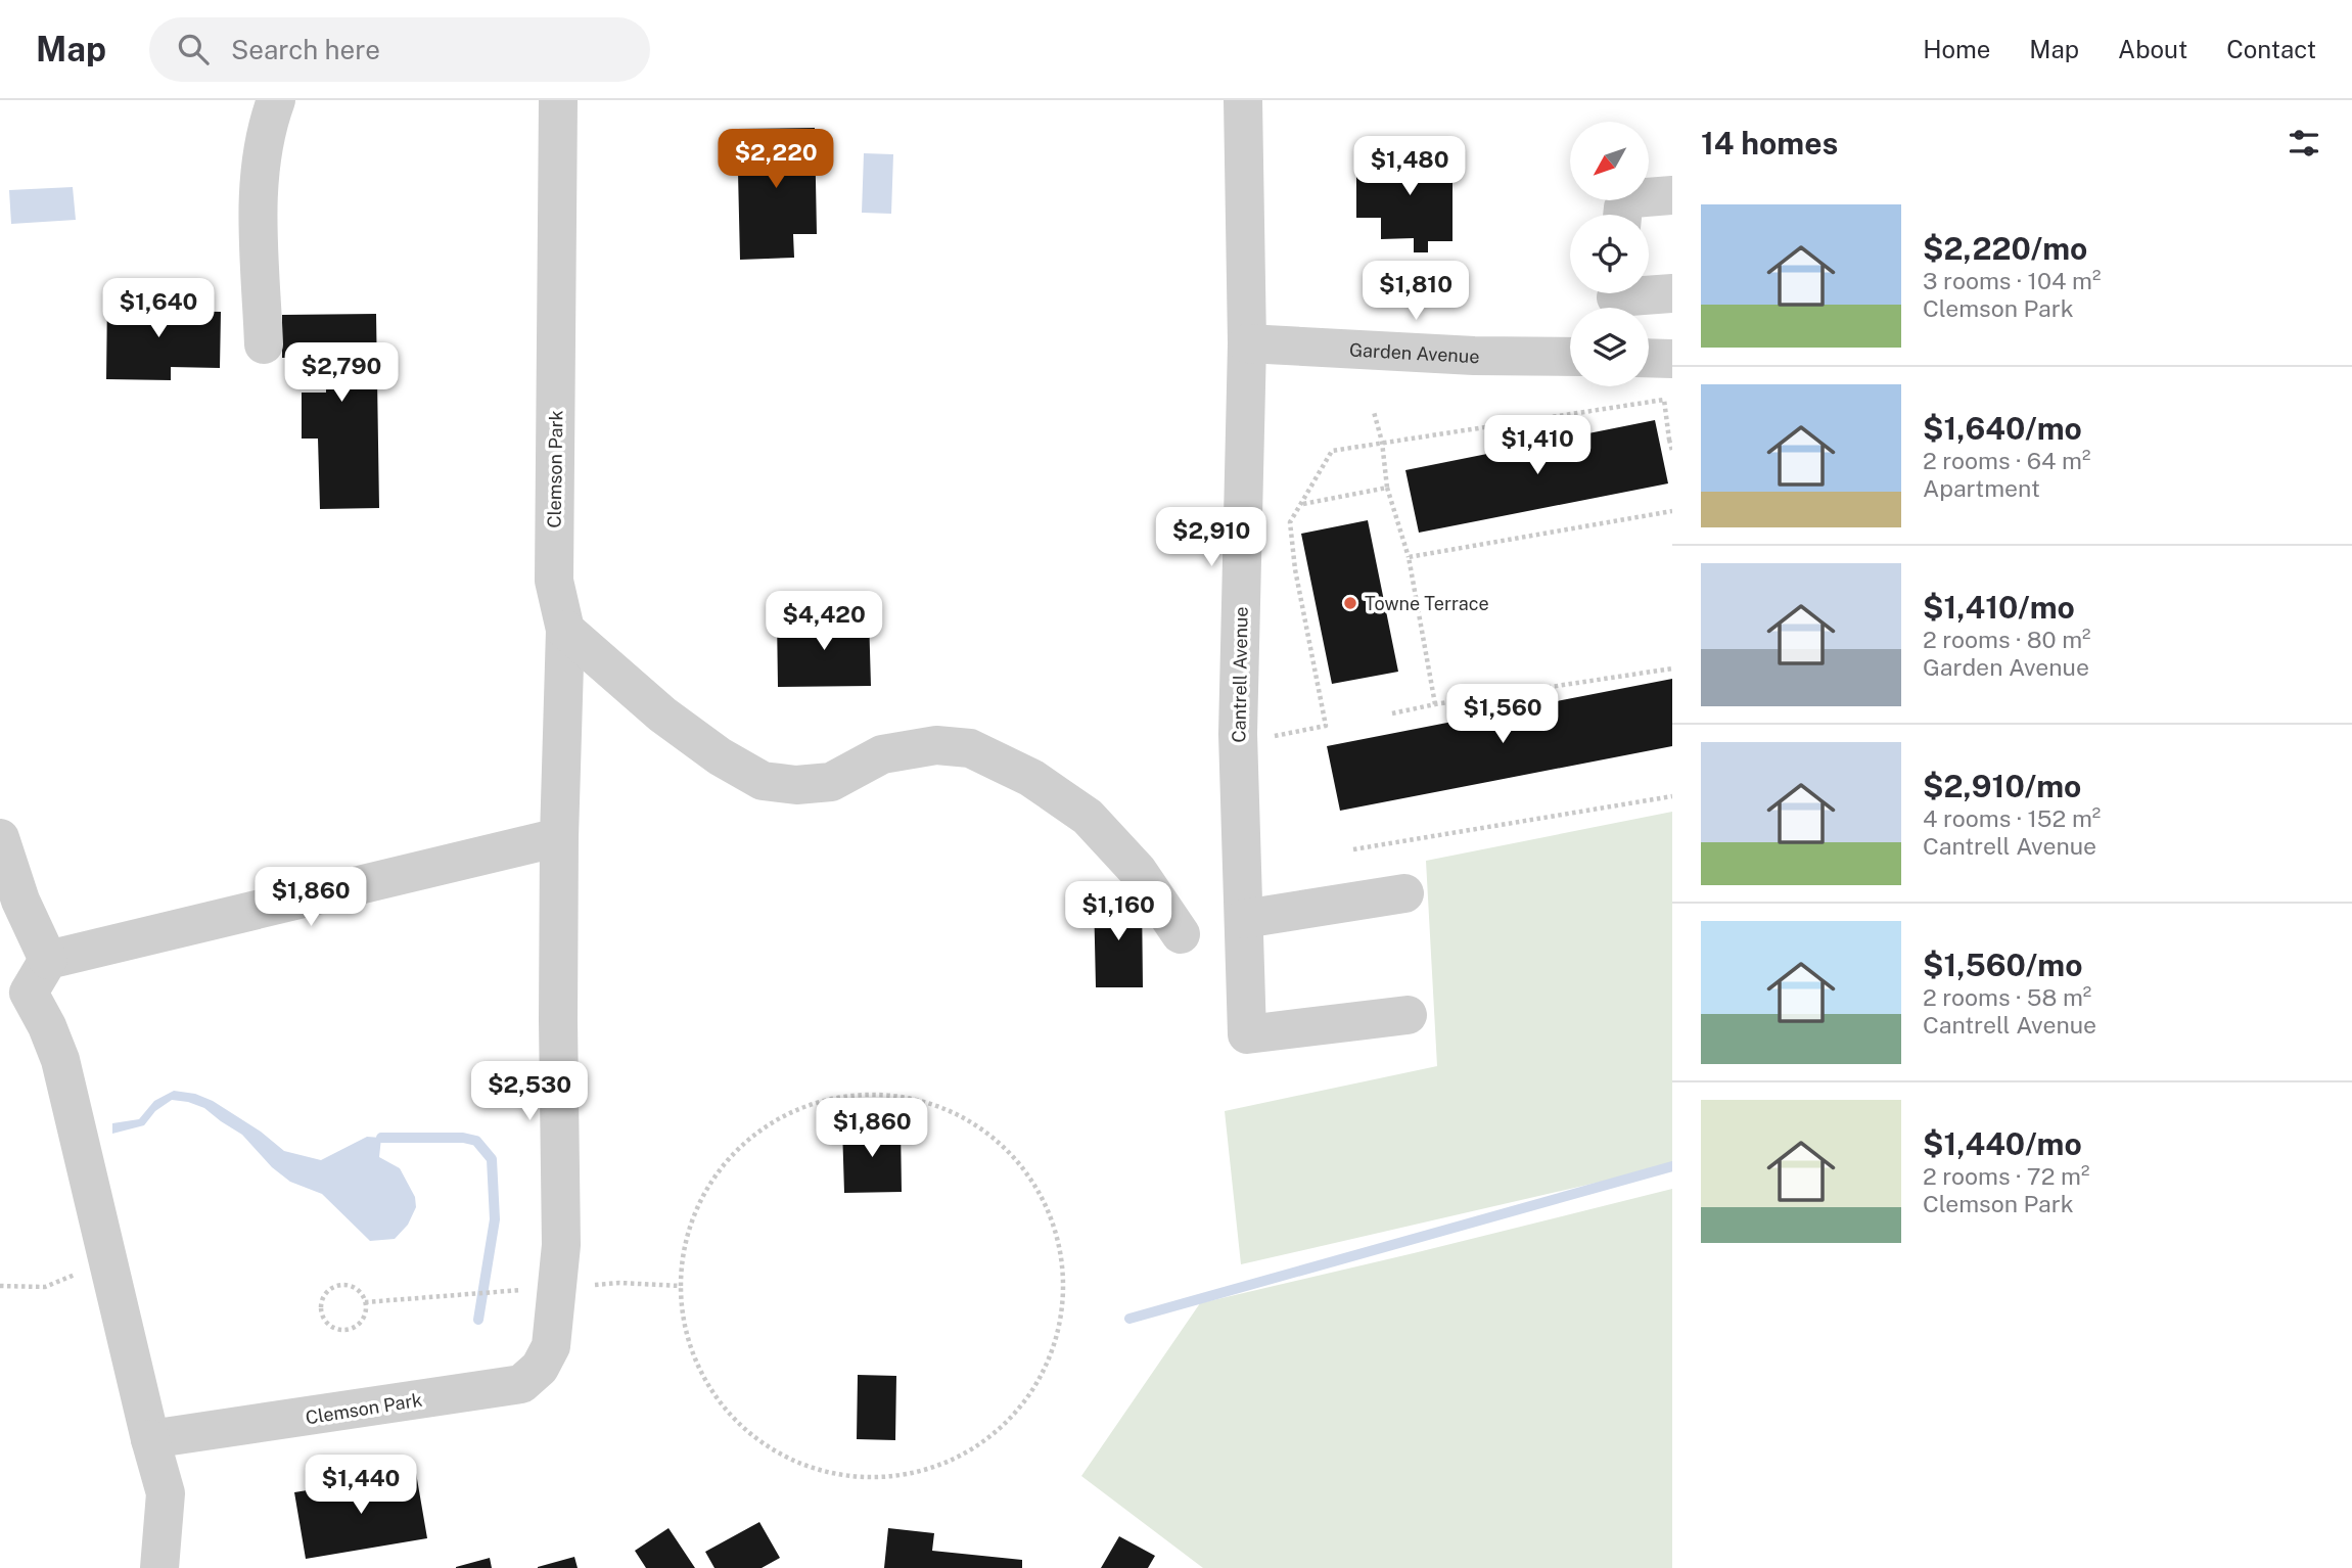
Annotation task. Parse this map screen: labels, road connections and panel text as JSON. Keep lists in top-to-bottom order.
{
  "streets": {
    "street": ["Garden Avenue", "Clemson Park", "Cantrell Avenue"]
  },
  "crossings": [
    ["Garden Avenue", "Cantrell Avenue"]
  ],
  "places": ["Towne Terrace"],
  "north": "bottom left",
  "page": {
    "header": "Map",
    "search": "Search here",
    "nav": [
      "Home",
      "Map",
      "About",
      "Contact"
    ],
    "heading": "14 homes",
    "price": [
      "$2,220",
      "$1,480",
      "$1,810",
      "$1,640",
      "$2,790",
      "$1,410",
      "$2,910",
      "$4,420",
      "$1,560",
      "$1,860",
      "$1,160",
      "$2,530",
      "$1,860",
      "$1,440"
    ],
    "list": [
      {
        "name": "$2,220/mo",
        "note": "3 rooms · 104 m² · Clemson Park"
      },
      {
        "name": "$1,640/mo",
        "note": "2 rooms · 64 m² · Apartment"
      },
      {
        "name": "$1,410/mo",
        "note": "2 rooms · 80 m² · Garden Avenue"
      },
      {
        "name": "$2,910/mo",
        "note": "4 rooms · 152 m² · Cantrell Avenue"
      },
      {
        "name": "$1,560/mo",
        "note": "2 rooms · 58 m² · Cantrell Avenue"
      },
      {
        "name": "$1,440/mo",
        "note": "2 rooms · 72 m² · Clemson Park"
      }
    ]
  }
}
